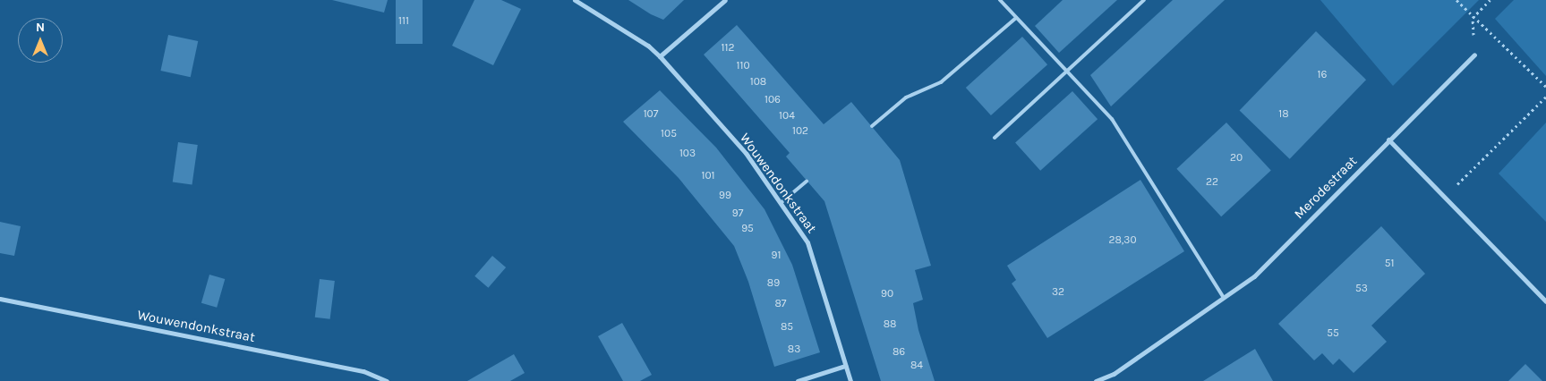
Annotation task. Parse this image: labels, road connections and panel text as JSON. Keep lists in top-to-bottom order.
{
  "streets": {
    "street": ["Wouwendonkstraat", "Merodestraat"]
  },
  "house_numbers": [
    "111",
    "112",
    "110",
    "16",
    "108",
    "106",
    "107",
    "18",
    "104",
    "102",
    "105",
    "103",
    "20",
    "101",
    "22",
    "99",
    "97",
    "95",
    "28,30",
    "91",
    "51",
    "89",
    "53",
    "32",
    "90",
    "87",
    "88",
    "85",
    "55",
    "83",
    "86",
    "84"
  ],
  "north": "top"
}
